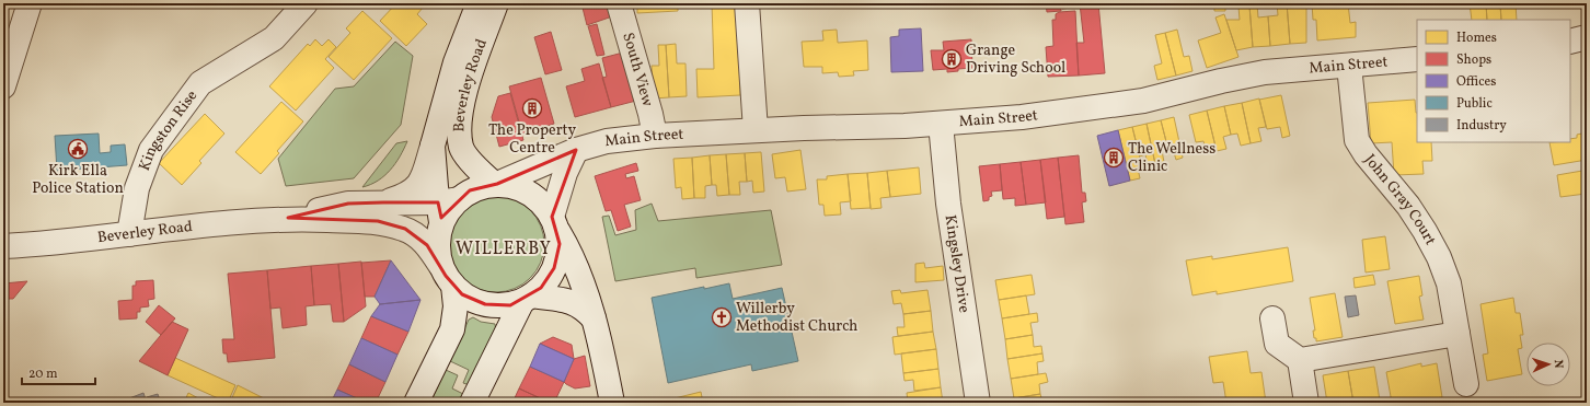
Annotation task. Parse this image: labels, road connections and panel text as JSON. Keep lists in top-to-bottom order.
{
  "streets": {
    "street": [
      "Main Street",
      "South View",
      "Beverley Road",
      "Kingston Rise",
      "John Gray Court",
      "Kingsley Drive"
    ]
  },
  "crossings": [
    ["Main Street", "South View"],
    ["Main Street", "Beverley Road"],
    ["Main Street", "John Gray Court"],
    ["Main Street", "Kingsley Drive"],
    ["Beverley Road", "Kingston Rise"]
  ],
  "districts": ["WILLERBY"],
  "places": {
    "building": ["Grange Driving School", "The Property Centre", "The Wellness Clinic"],
    "public building": ["Kirk Ella Police Station"],
    "church": ["Willerby Methodist Church"]
  },
  "legend": [
    "Homes",
    "Shops",
    "Offices",
    "Public",
    "Industry"
  ],
  "scale_bar": "20 m",
  "north": "right"
}
